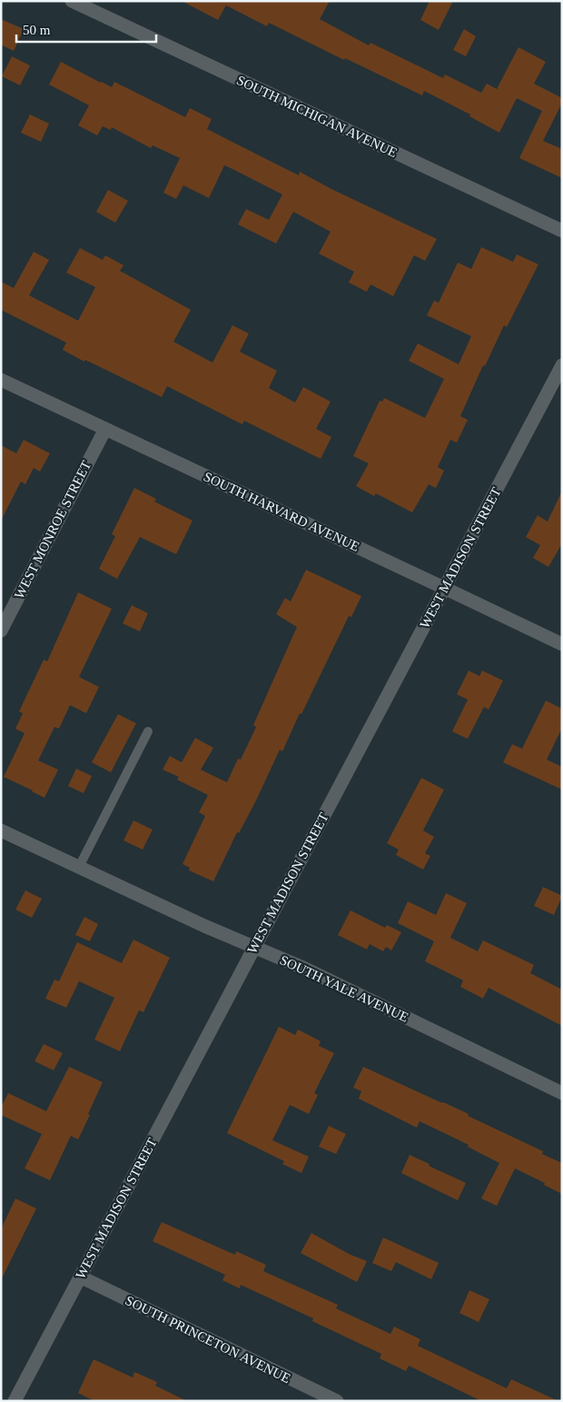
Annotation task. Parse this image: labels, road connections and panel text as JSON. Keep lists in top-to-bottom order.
{
  "streets": {
    "street": [
      "SOUTH MICHIGAN AVENUE",
      "SOUTH HARVARD AVENUE",
      "WEST MONROE STREET",
      "WEST MADISON STREET",
      "SOUTH YALE AVENUE",
      "SOUTH PRINCETON AVENUE"
    ]
  },
  "crossings": [
    ["SOUTH HARVARD AVENUE", "WEST MONROE STREET"],
    ["SOUTH HARVARD AVENUE", "WEST MADISON STREET"],
    ["WEST MADISON STREET", "SOUTH YALE AVENUE"],
    ["WEST MADISON STREET", "SOUTH PRINCETON AVENUE"]
  ],
  "scale_bar": "50 m"
}
